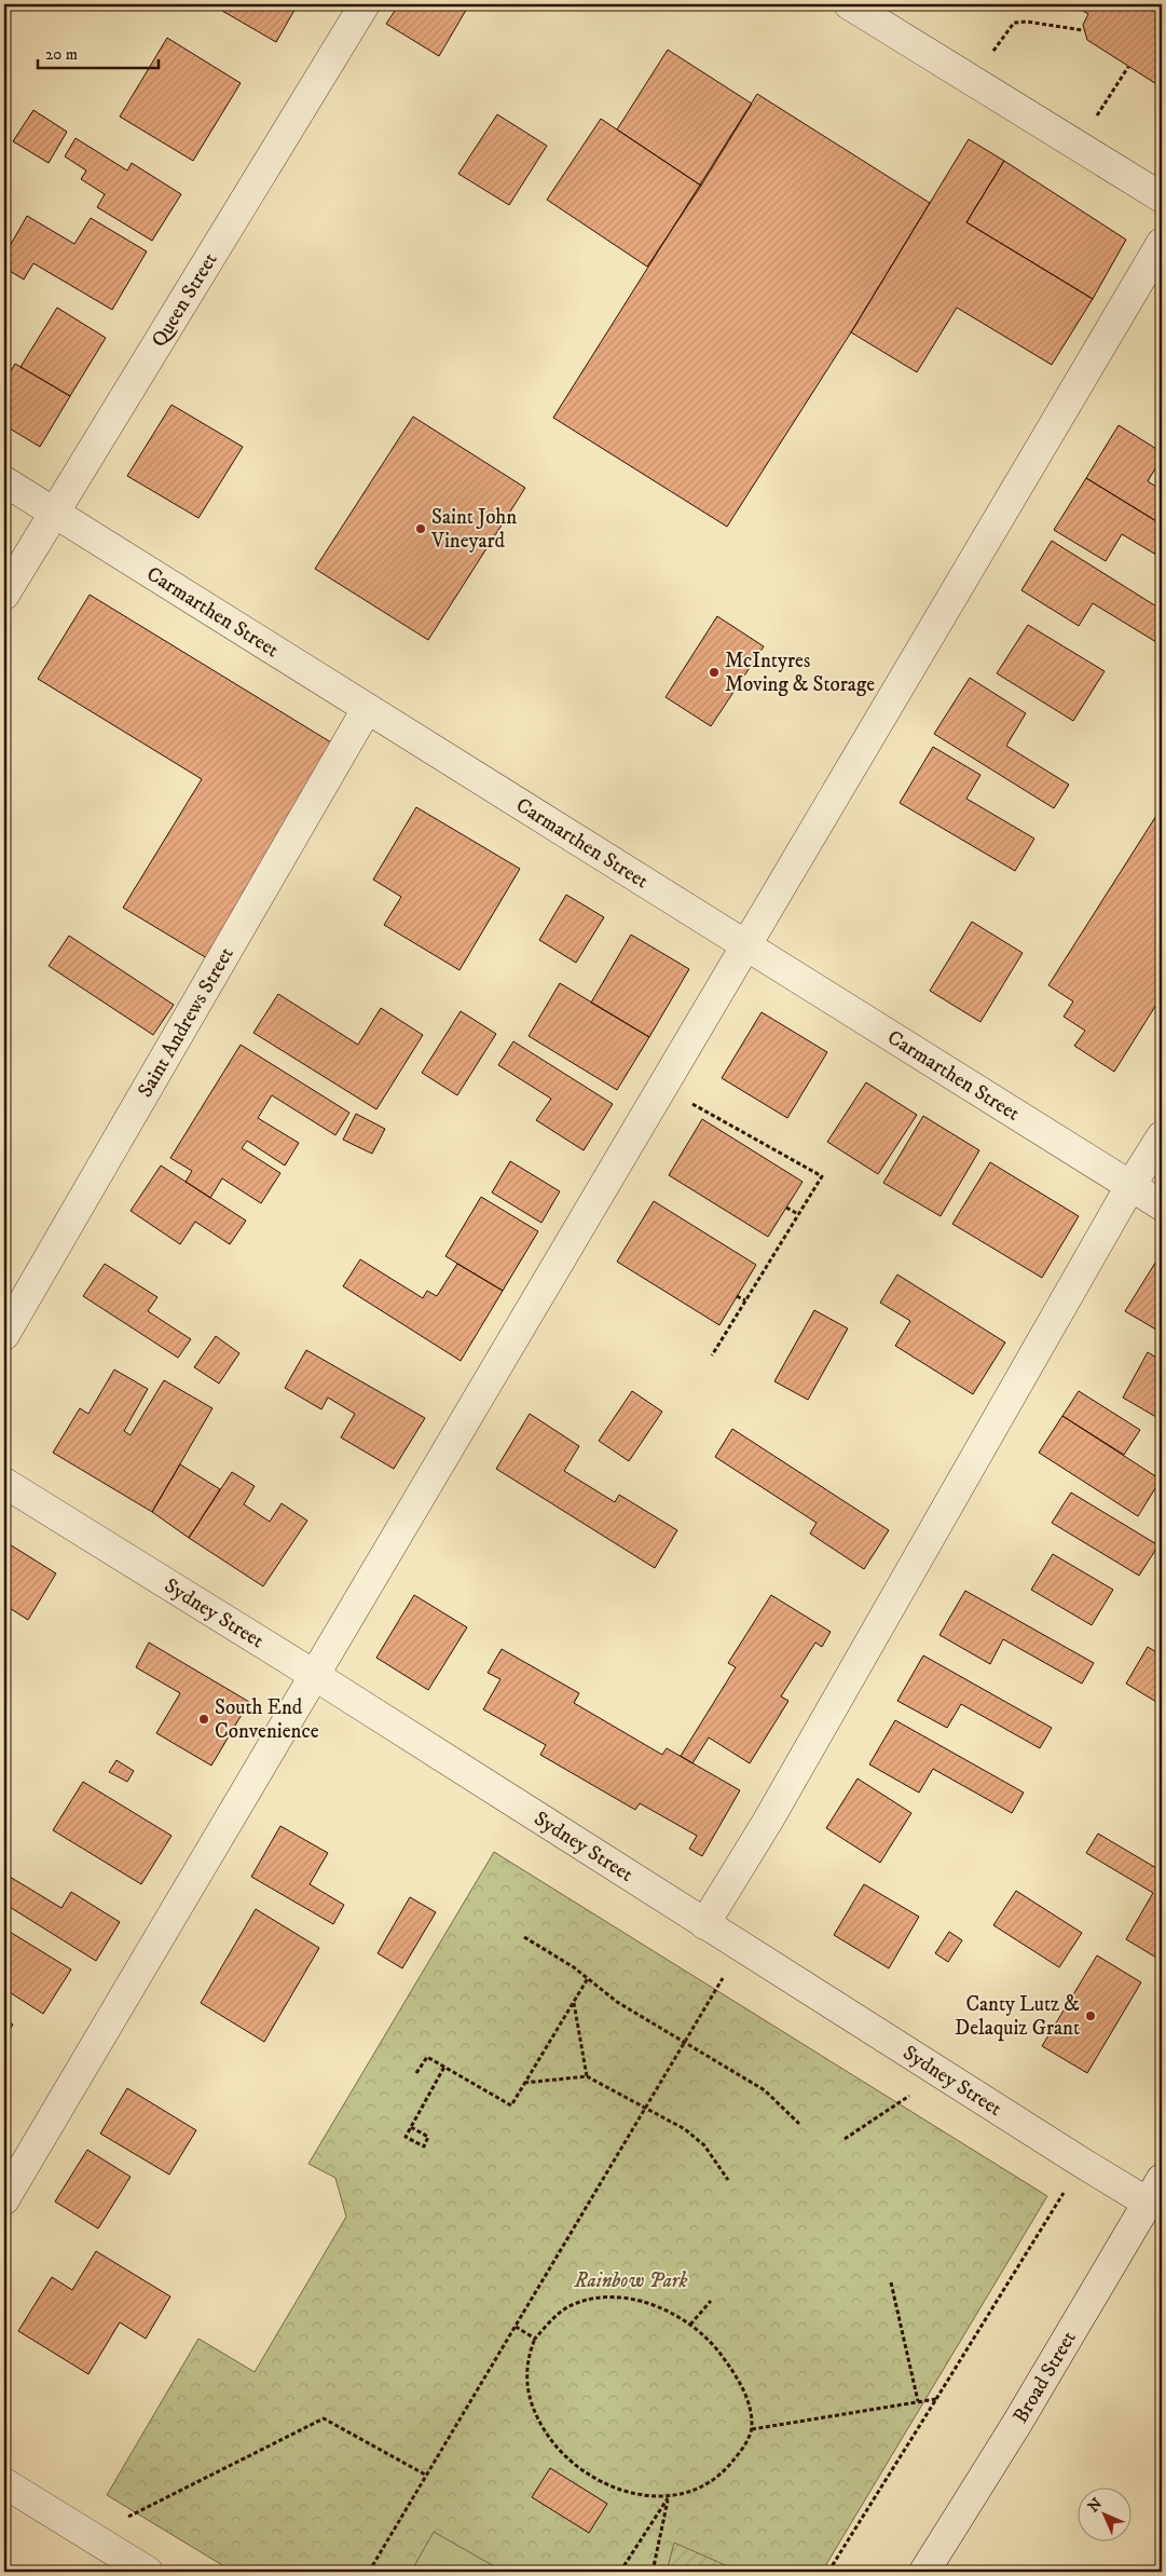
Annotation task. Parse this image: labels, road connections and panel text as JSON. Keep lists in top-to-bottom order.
{
  "streets": {
    "street": [
      "Queen Street",
      "Carmarthen Street",
      "Saint Andrews Street",
      "Sydney Street",
      "Broad Street"
    ]
  },
  "crossings": [
    ["Queen Street", "Carmarthen Street"],
    ["Carmarthen Street", "Saint Andrews Street"],
    ["Sydney Street", "Broad Street"]
  ],
  "parks": ["Rainbow Park"],
  "places": [
    "Saint John Vineyard",
    "McIntyres Moving & Storage",
    "South End Convenience",
    "Canty Lutz & Delaquiz Grant"
  ],
  "scale_bar": "20 m",
  "north": "top left"
}
